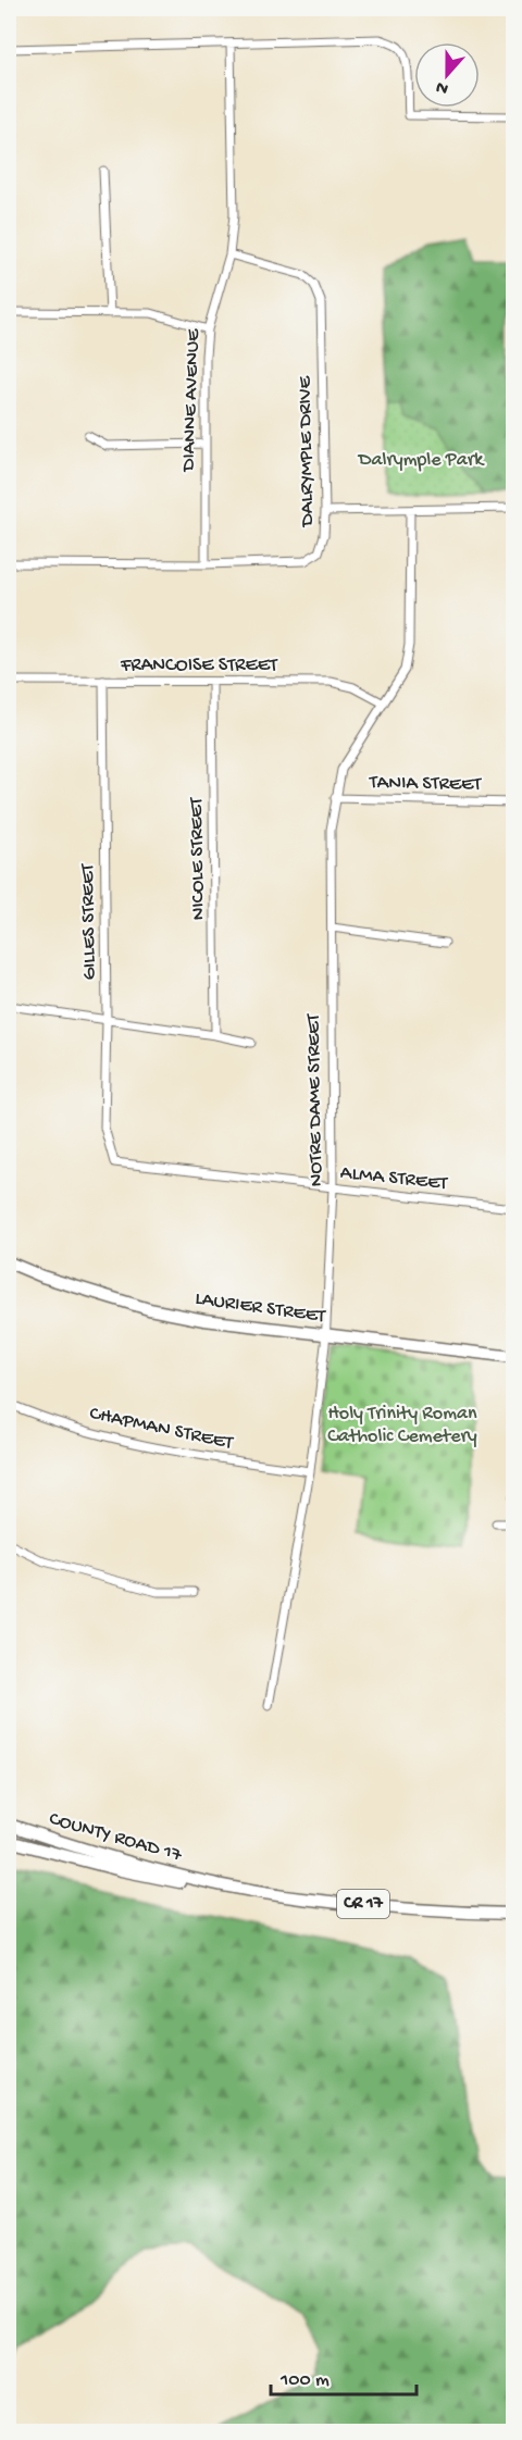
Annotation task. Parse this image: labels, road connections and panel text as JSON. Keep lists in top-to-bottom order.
{
  "streets": {
    "main road": ["LAURIER STREET", "COUNTY ROAD 17", "CR 17"],
    "street": [
      "DIANNE AVENUE",
      "DALRYMPLE DRIVE",
      "FRANCOISE STREET",
      "TANIA STREET",
      "NICOLE STREET",
      "GILLES STREET",
      "NOTRE DAME STREET",
      "ALMA STREET",
      "CHAPMAN STREET"
    ]
  },
  "crossings": [
    ["DIANNE AVENUE", "DALRYMPLE DRIVE"],
    ["FRANCOISE STREET", "NICOLE STREET"],
    ["FRANCOISE STREET", "GILLES STREET"],
    ["FRANCOISE STREET", "NOTRE DAME STREET"],
    ["TANIA STREET", "NOTRE DAME STREET"],
    ["GILLES STREET", "ALMA STREET"],
    ["NOTRE DAME STREET", "ALMA STREET"],
    ["NOTRE DAME STREET", "LAURIER STREET"],
    ["NOTRE DAME STREET", "CHAPMAN STREET"]
  ],
  "parks": ["Dalrymple Park", "Holy Trinity Roman Catholic Cemetery"],
  "scale_bar": "100 m",
  "north": "bottom"
}
